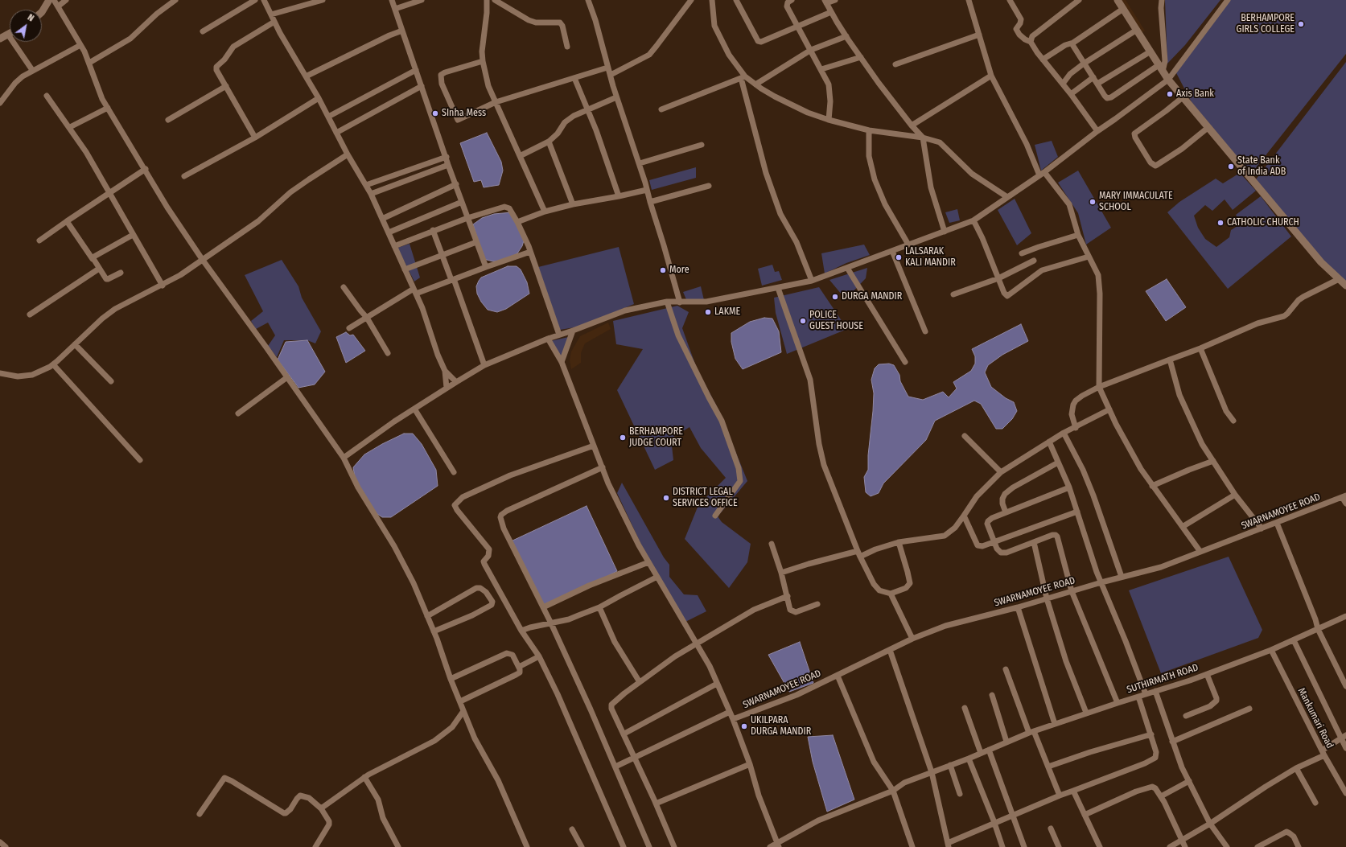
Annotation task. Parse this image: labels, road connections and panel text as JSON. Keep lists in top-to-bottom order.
{
  "streets": {
    "street": ["SWARNAMOYEE ROAD", "SUTHIRMATH ROAD", "Mankumari Road"]
  },
  "crossings": [
    ["SWARNAMOYEE ROAD", "SUTHIRMATH ROAD"],
    ["SUTHIRMATH ROAD", "Mankumari Road"]
  ],
  "places": [
    "BERHAMPORE GIRLS COLLEGE",
    "Axis Bank",
    "SInha Mess",
    "State Bank of India ADB",
    "MARY IMMACULATE SCHOOL",
    "CATHOLIC CHURCH",
    "LALSARAK KALI MANDIR",
    "More",
    "DURGA MANDIR",
    "LAKME",
    "POLICE GUEST HOUSE",
    "BERHAMPORE JUDGE COURT",
    "DISTRICT LEGAL SERVICES OFFICE",
    "UKILPARA DURGA MANDIR"
  ],
  "north": "top right"
}
